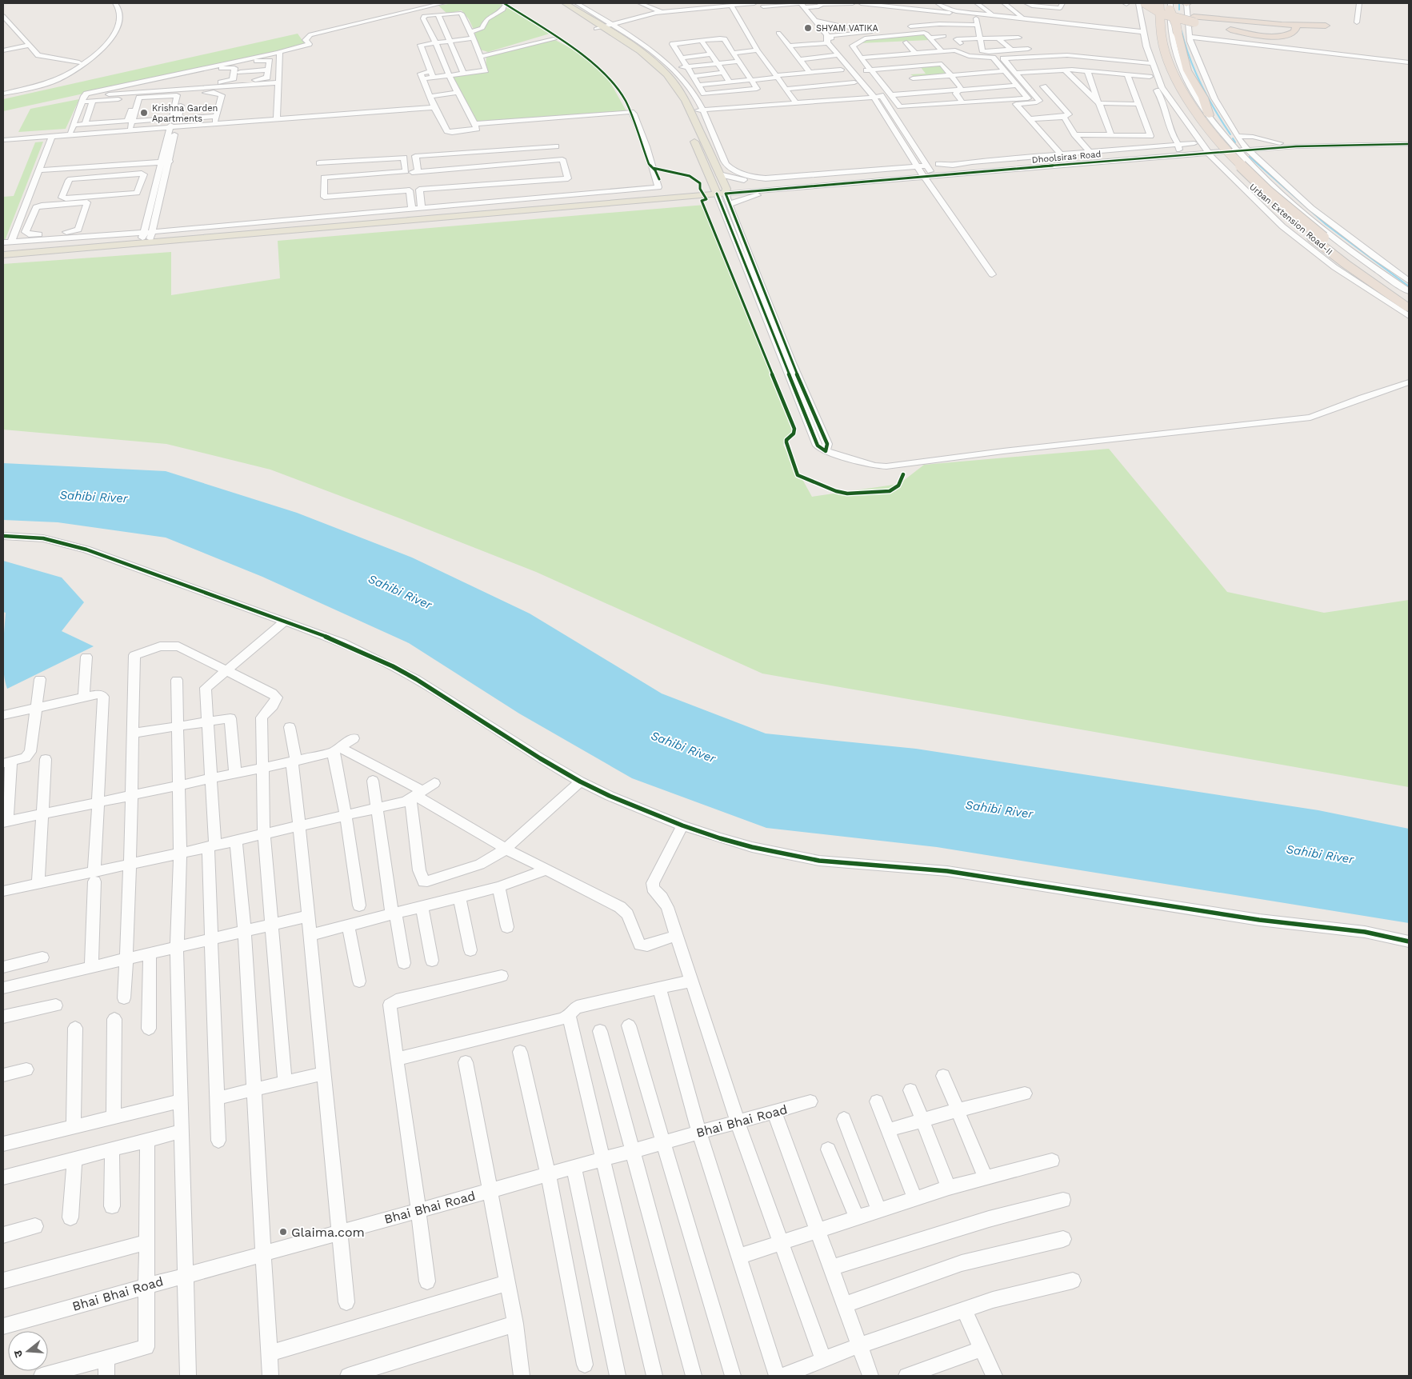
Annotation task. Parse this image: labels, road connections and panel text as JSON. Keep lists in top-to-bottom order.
{
  "streets": {
    "highway": ["Urban Extension Road-II"],
    "street": ["Dhoolsiras Road", "Bhai Bhai Road"]
  },
  "water": ["Sahibi River"],
  "places": ["SHYAM VATIKA", "Krishna Garden Apartments", "Glaima.com"],
  "north": "left"
}
